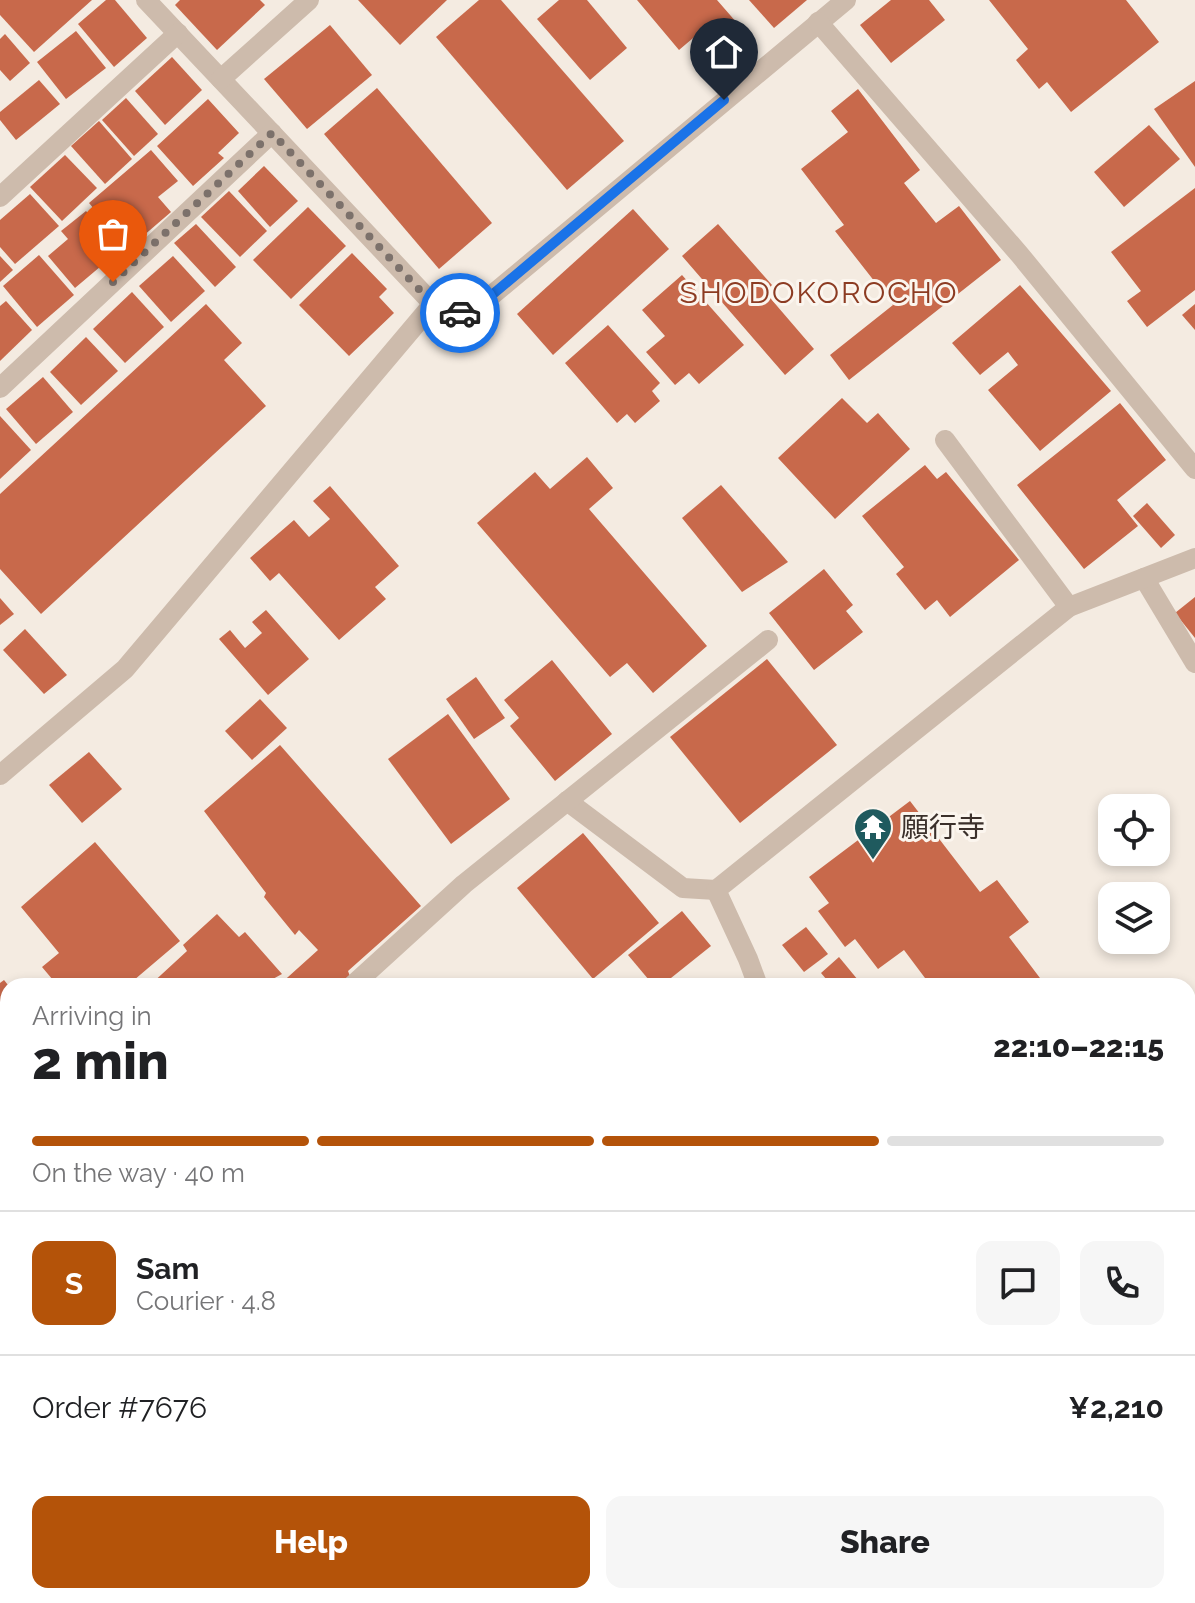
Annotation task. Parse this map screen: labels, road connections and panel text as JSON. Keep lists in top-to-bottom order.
{
  "districts": ["SHODOKOROCHO"],
  "places": {
    "temple": ["願行寺"]
  },
  "page": {
    "heading": ["2 min", "Arriving in", "22:10–22:15"],
    "panel": [
      "Sam",
      "Courier · 4.8",
      "Order #7676",
      "¥2,210"
    ],
    "bar": "On the way · 40 m",
    "round": "S",
    "buttons": ["Help", "Share"]
  }
}
